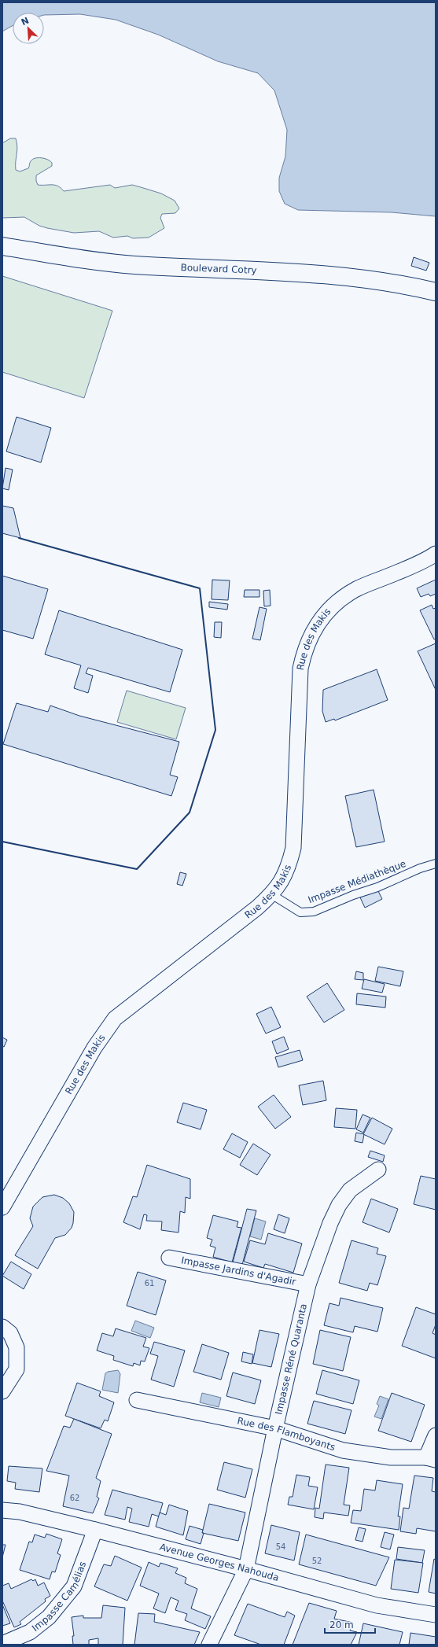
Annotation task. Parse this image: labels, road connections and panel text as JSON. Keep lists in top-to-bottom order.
{
  "streets": {
    "main road": ["Boulevard Cotry"],
    "street": [
      "Rue des Makis",
      "Impasse Jardins d'Agadir",
      "Impasse Réné Quaranta",
      "Rue des Flamboyants",
      "Avenue Georges Nahouda",
      "Impasse Camélias"
    ],
    "lane": ["Impasse Médiathèque"]
  },
  "crossings": [
    ["Rue des Makis", "Impasse Médiathèque"],
    ["Impasse Jardins d'Agadir", "Impasse Réné Quaranta"],
    ["Impasse Réné Quaranta", "Rue des Flamboyants"],
    ["Impasse Réné Quaranta", "Avenue Georges Nahouda"],
    ["Avenue Georges Nahouda", "Impasse Camélias"]
  ],
  "house_numbers": [
    "61",
    "62",
    "54",
    "52"
  ],
  "scale_bar": "20 m",
  "north": "top left"
}
